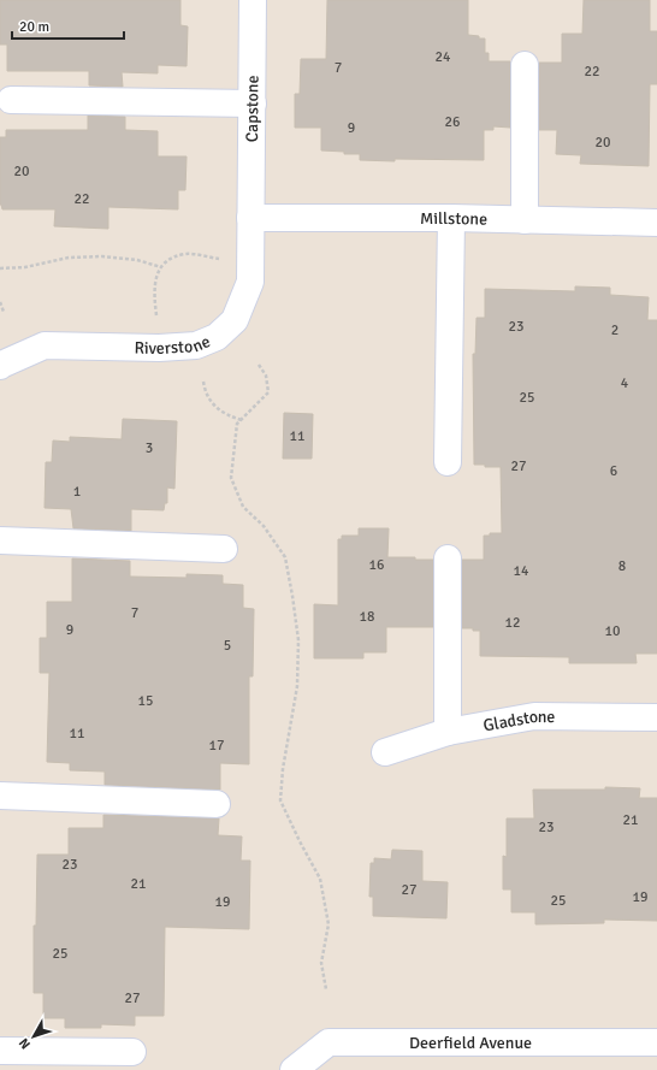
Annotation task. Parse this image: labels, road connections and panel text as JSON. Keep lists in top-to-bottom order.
{
  "streets": {
    "street": [
      "Capstone",
      "Millstone",
      "Riverstone",
      "Gladstone",
      "Deerfield Avenue"
    ]
  },
  "crossings": [
    ["Capstone", "Millstone"],
    ["Capstone", "Riverstone"],
    ["Millstone", "Riverstone"]
  ],
  "house_numbers": [
    "24",
    "7",
    "22",
    "26",
    "9",
    "20",
    "20",
    "22",
    "23",
    "2",
    "4",
    "25",
    "11",
    "3",
    "27",
    "6",
    "1",
    "16",
    "8",
    "14",
    "7",
    "18",
    "12",
    "9",
    "10",
    "5",
    "15",
    "11",
    "17",
    "21",
    "23",
    "23",
    "21",
    "27",
    "19",
    "25",
    "19",
    "25",
    "27"
  ],
  "scale_bar": "20 m",
  "north": "bottom left"
}
